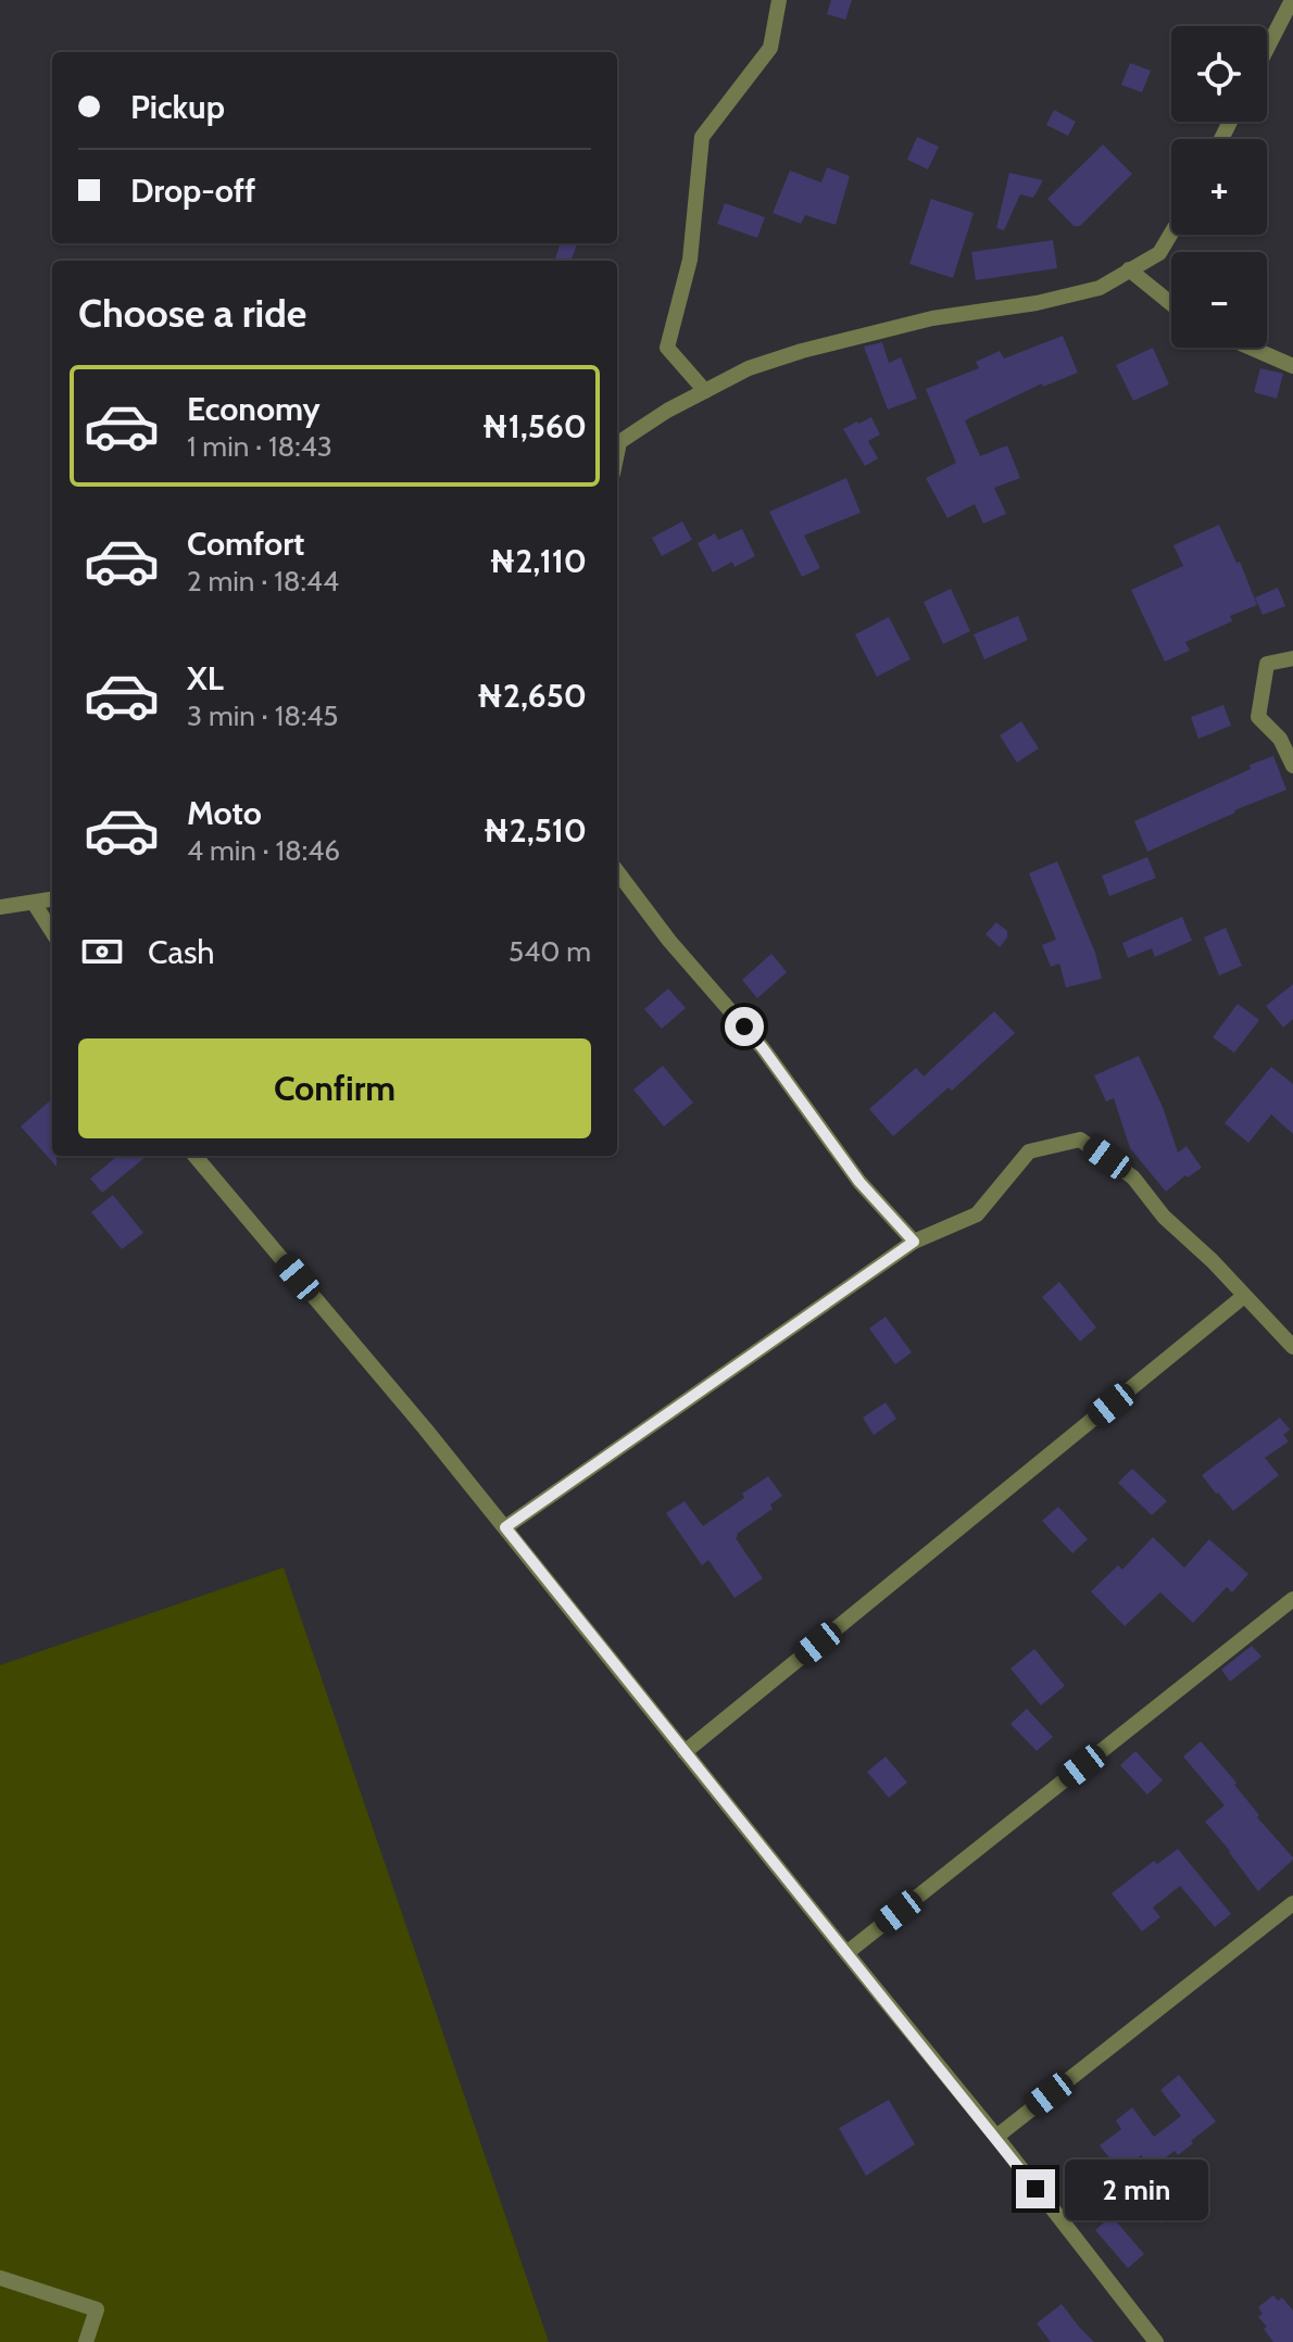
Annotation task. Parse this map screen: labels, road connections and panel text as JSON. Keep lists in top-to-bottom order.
{
  "page": {
    "map_buttons": ["+", "−"],
    "banner": ["Pickup", "Drop-off"],
    "heading": "Choose a ride",
    "list": [
      {
        "name": "Economy",
        "note": "1 min · 18:43",
        "value": "₦1,560"
      },
      {
        "name": "Comfort",
        "note": "2 min · 18:44",
        "value": "₦2,110"
      },
      {
        "name": "XL",
        "note": "3 min · 18:45",
        "value": "₦2,650"
      },
      {
        "name": "Moto",
        "note": "4 min · 18:46",
        "value": "₦2,510"
      }
    ],
    "pay": ["Cash", "540 m"],
    "buttons": "Confirm",
    "bubble": "2 min"
  }
}
